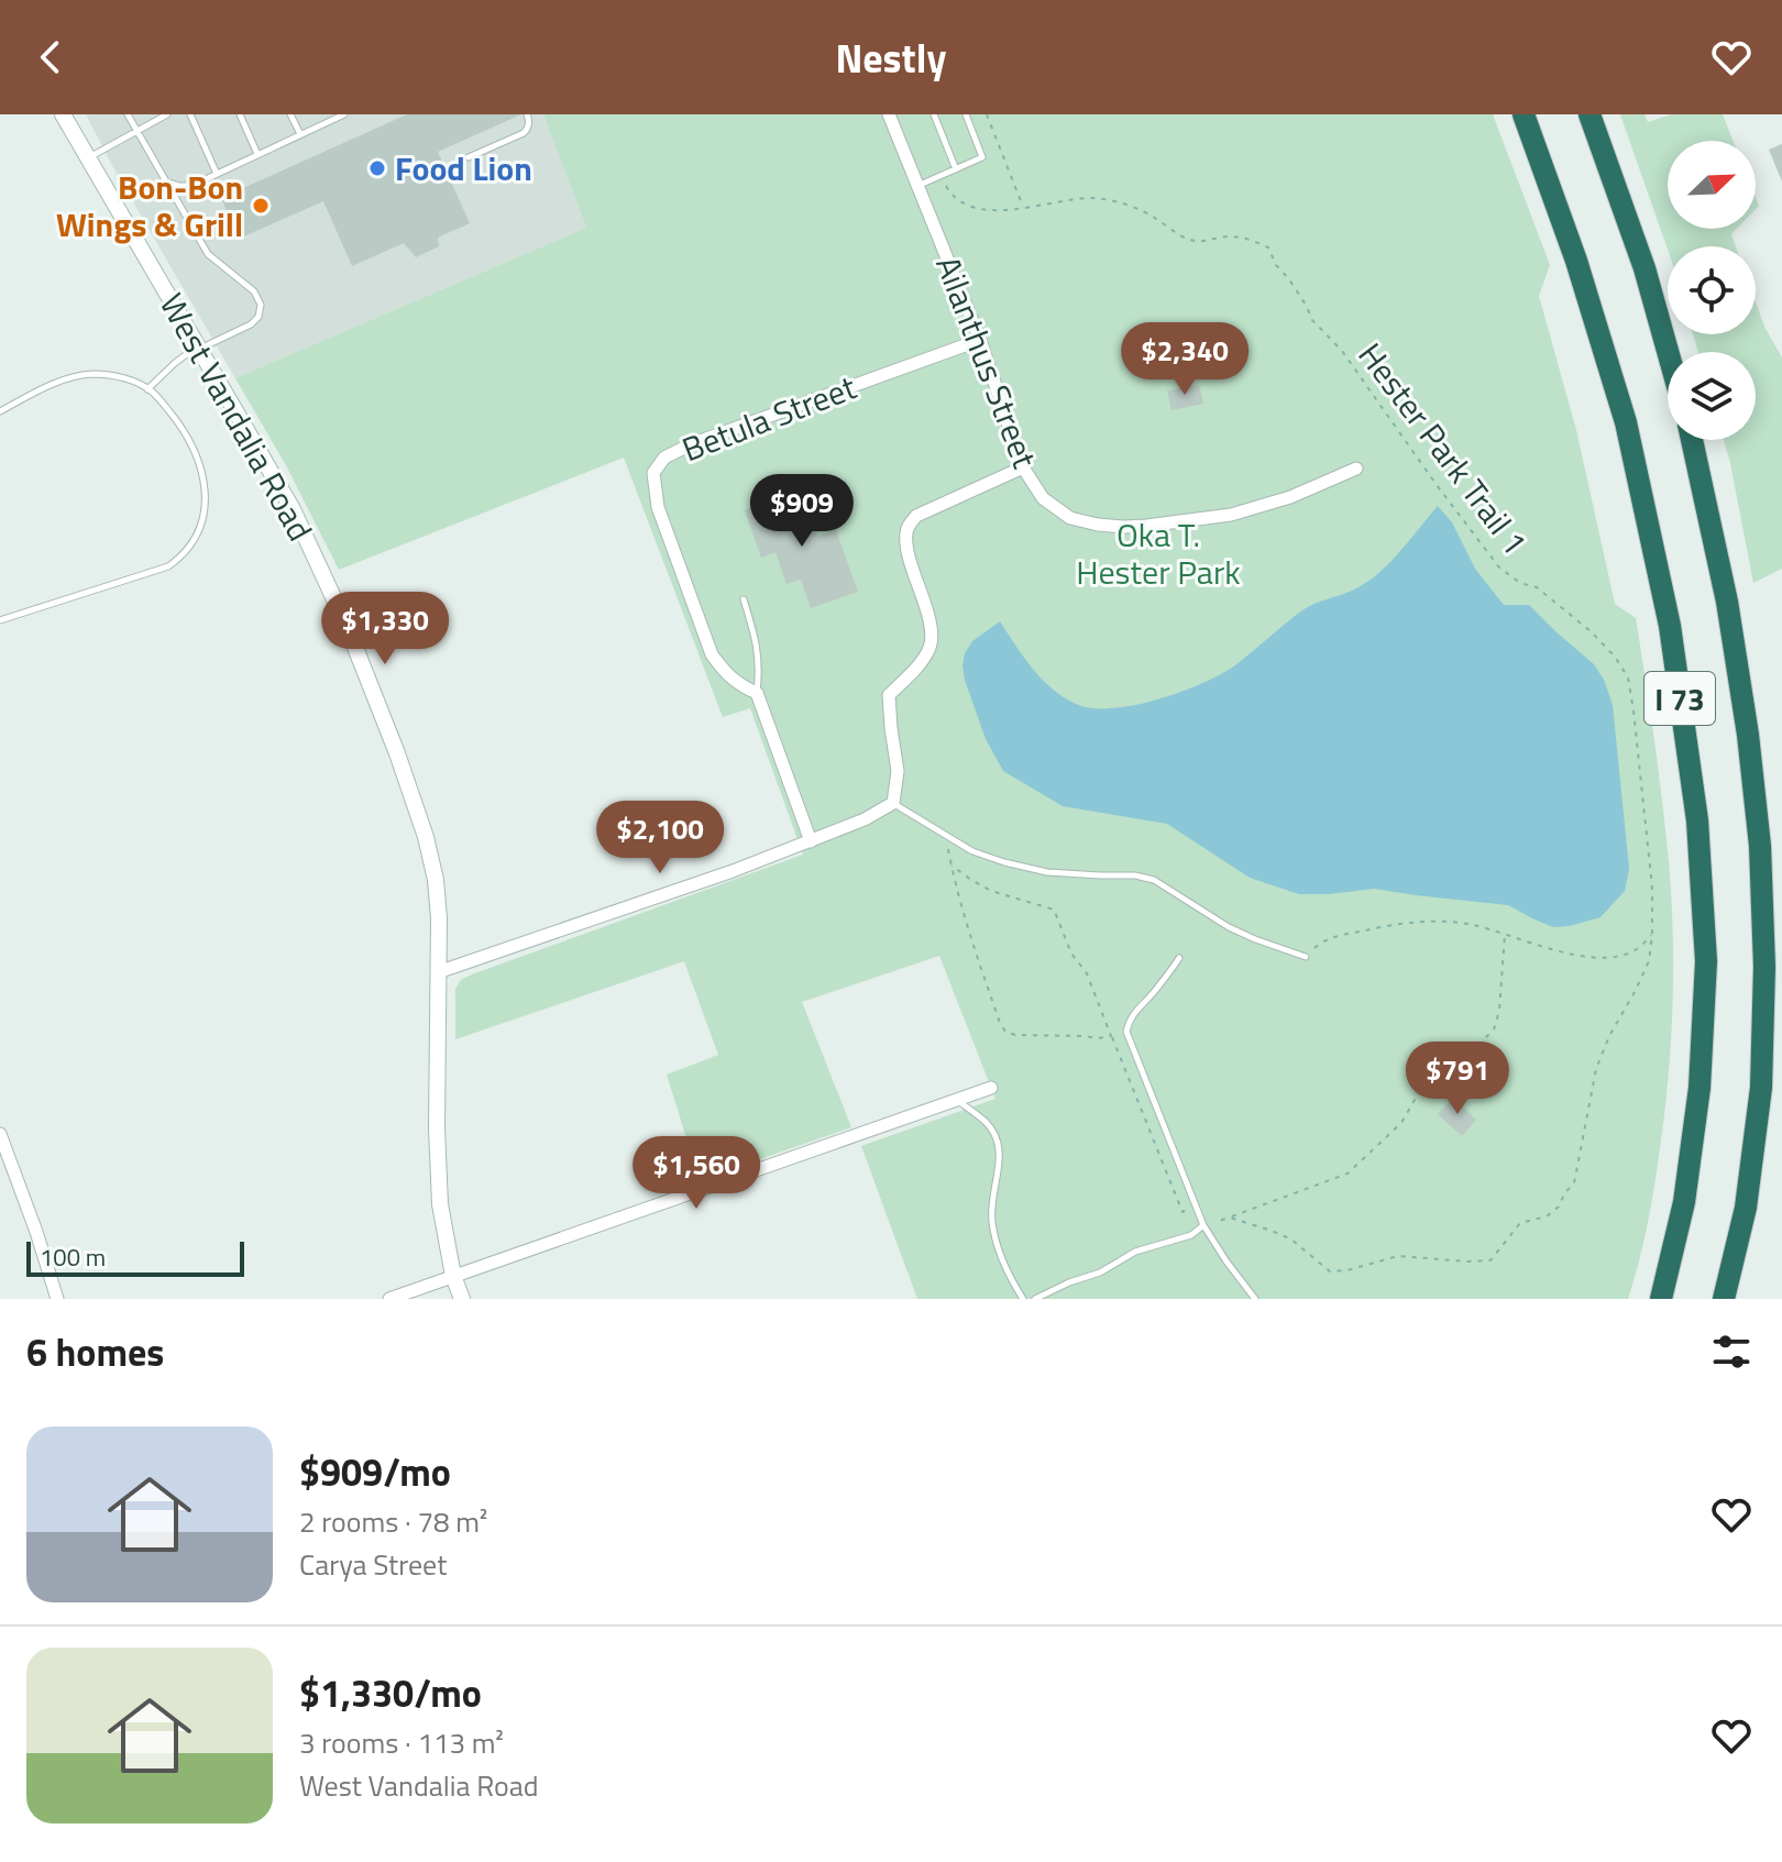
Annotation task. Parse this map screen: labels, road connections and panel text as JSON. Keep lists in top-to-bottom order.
{
  "streets": {
    "highway": ["I 73"],
    "street": ["Ailanthus Street", "West Vandalia Road", "Betula Street"],
    "path": ["Hester Park Trail 1"]
  },
  "crossings": [
    ["Ailanthus Street", "Betula Street"]
  ],
  "parks": ["Oka T. Hester Park"],
  "places": ["Food Lion", "Bon-Bon Wings & Grill"],
  "scale_bar": "100 m",
  "north": "top right",
  "page": {
    "header": "Nestly",
    "price": [
      "$2,340",
      "$909",
      "$1,330",
      "$2,100",
      "$791",
      "$1,560"
    ],
    "scale": "100 m",
    "heading": "6 homes",
    "list": [
      {
        "name": "$909/mo",
        "note": "2 rooms · 78 m² · Carya Street"
      },
      {
        "name": "$1,330/mo",
        "note": "3 rooms · 113 m² · West Vandalia Road"
      }
    ]
  }
}
